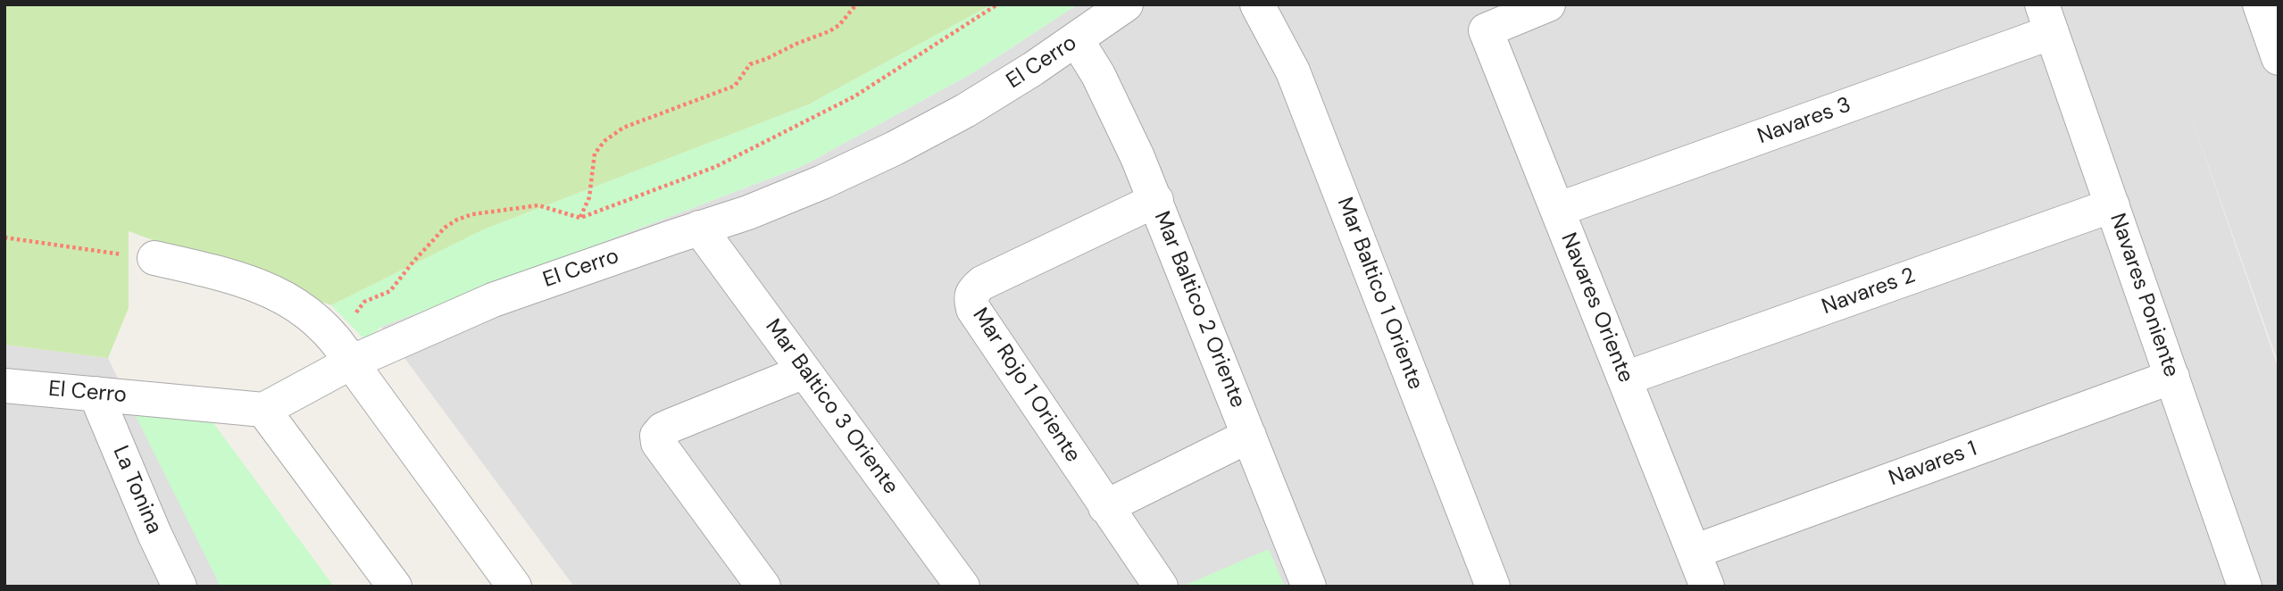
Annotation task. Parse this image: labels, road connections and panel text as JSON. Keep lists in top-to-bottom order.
{
  "streets": {
    "street": [
      "El Cerro",
      "Navares 3",
      "Navares 2",
      "Mar Baltico 1 Oriente",
      "Navares Poniente",
      "Navares Oriente",
      "Mar Baltico 2 Oriente",
      "Mar Rojo 1 Oriente",
      "Mar Baltico 3 Oriente",
      "Navares 1",
      "La Tonina"
    ]
  },
  "crossings": [
    ["El Cerro", "Mar Baltico 2 Oriente"],
    ["El Cerro", "Mar Baltico 3 Oriente"],
    ["El Cerro", "La Tonina"],
    ["Navares 3", "Navares Poniente"],
    ["Navares 3", "Navares Oriente"],
    ["Navares 2", "Navares Poniente"],
    ["Navares 2", "Navares Oriente"],
    ["Navares Poniente", "Navares 1"],
    ["Navares Oriente", "Navares 1"],
    ["Mar Baltico 2 Oriente", "Mar Rojo 1 Oriente"]
  ]
}
